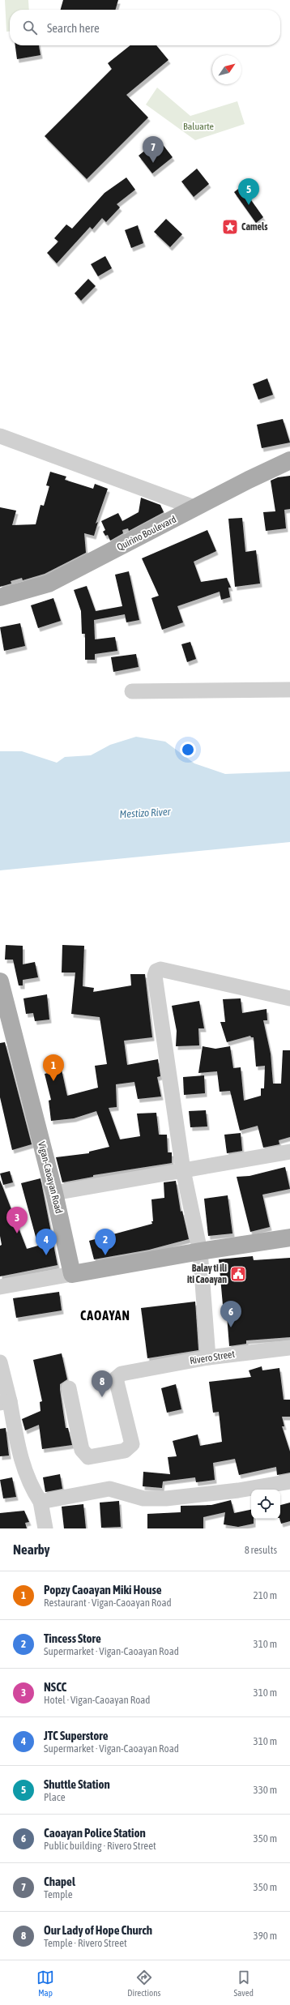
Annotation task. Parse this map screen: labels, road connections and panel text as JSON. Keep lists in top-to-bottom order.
{
  "streets": {
    "main road": ["Quirino Boulevard", "Vigan-Caoayan Road"],
    "street": ["Rivero Street"]
  },
  "districts": ["CAOAYAN"],
  "water": ["Mestizo River"],
  "parks": ["Baluarte"],
  "places": {
    "place": ["Camels"],
    "public building": ["Balay ti ili iti Caoayan"]
  },
  "north": "top right",
  "page": {
    "search": "Search here",
    "pins": [
      "7",
      "5",
      "1",
      "3",
      "2",
      "4",
      "6",
      "8"
    ],
    "heading": ["Nearby", "8 results"],
    "list": [
      {
        "mark": "1",
        "name": "Popzy Caoayan Miki House",
        "note": "Restaurant · Vigan-Caoayan Road",
        "value": "210 m"
      },
      {
        "mark": "2",
        "name": "Tincess Store",
        "note": "Supermarket · Vigan-Caoayan Road",
        "value": "310 m"
      },
      {
        "mark": "3",
        "name": "NSCC",
        "note": "Hotel · Vigan-Caoayan Road",
        "value": "310 m"
      },
      {
        "mark": "4",
        "name": "JTC Superstore",
        "note": "Supermarket · Vigan-Caoayan Road",
        "value": "310 m"
      },
      {
        "mark": "5",
        "name": "Shuttle Station",
        "note": "Place",
        "value": "330 m"
      },
      {
        "mark": "6",
        "name": "Caoayan Police Station",
        "note": "Public building · Rivero Street",
        "value": "350 m"
      },
      {
        "mark": "7",
        "name": "Chapel",
        "note": "Temple",
        "value": "350 m"
      },
      {
        "mark": "8",
        "name": "Our Lady of Hope Church",
        "note": "Temple · Rivero Street",
        "value": "390 m"
      }
    ],
    "nav": ["Map", "Directions", "Saved"]
  }
}
